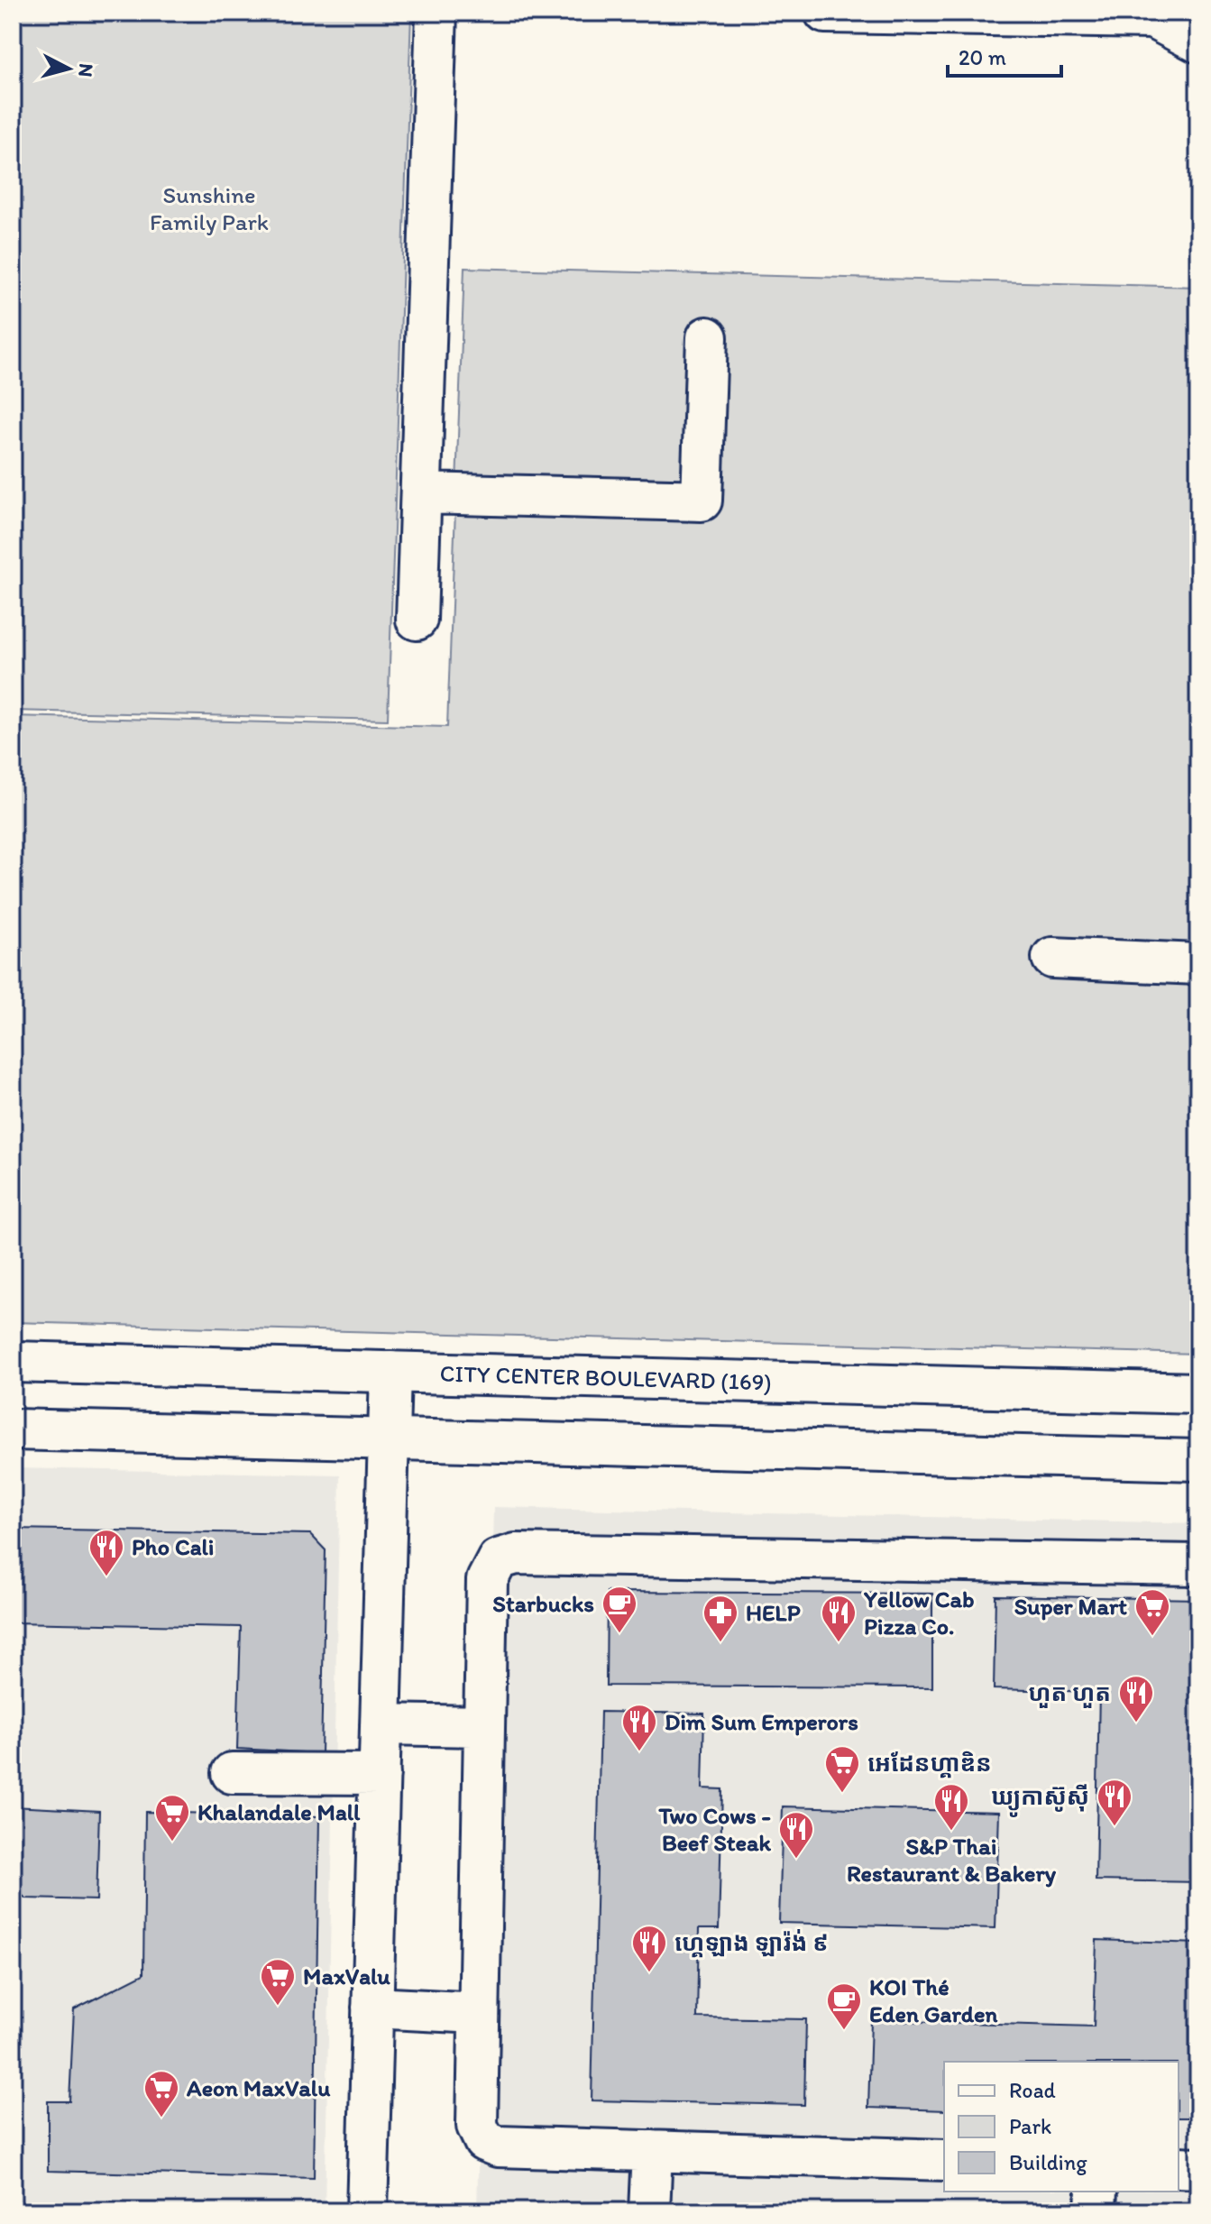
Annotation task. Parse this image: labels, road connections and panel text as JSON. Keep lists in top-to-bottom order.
{
  "streets": {
    "main road": ["CITY CENTER BOULEVARD (169)"]
  },
  "parks": ["Sunshine Family Park"],
  "places": {
    "restaurant": [
      "Pho Cali",
      "Yellow Cab Pizza Co.",
      "ហួត ហួត",
      "Dim Sum Emperors",
      "ឃ្យូកាស៊ូស៊ី",
      "S&P Thai Restaurant & Bakery",
      "Two Cows - Beef Steak",
      "ហ្គេឡាង ឡារ៉ង់ ៩"
    ],
    "cafe": ["Starbucks", "KOI Thé Eden Garden"],
    "supermarket": [
      "Super Mart",
      "អេដែនហ្គាឌិន",
      "Khalandale Mall",
      "MaxValu",
      "Aeon MaxValu"
    ],
    "pharmacy": ["HELP"]
  },
  "legend": ["Road", "Park", "Building"],
  "scale_bar": "20 m",
  "north": "right"
}
